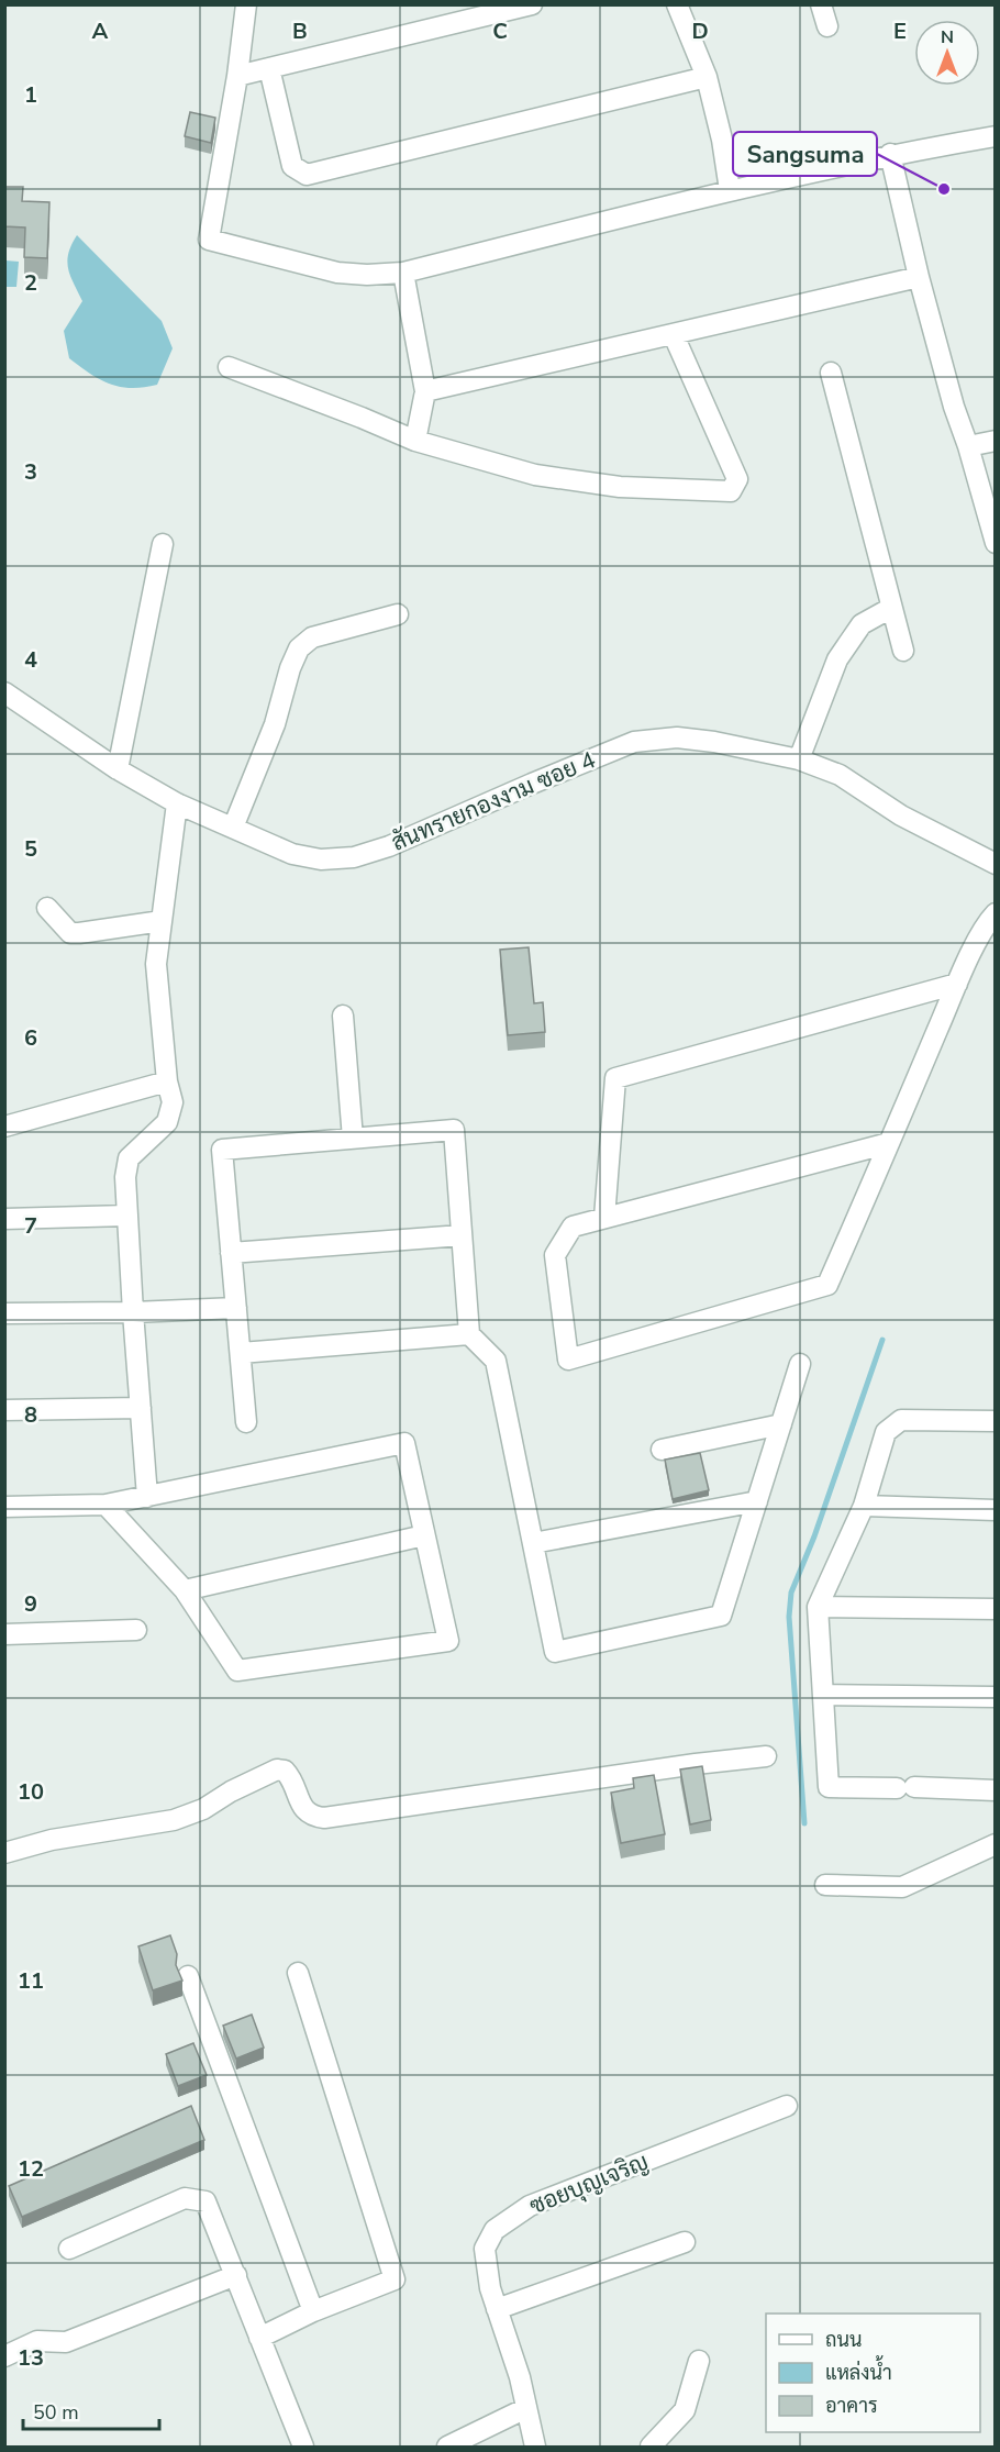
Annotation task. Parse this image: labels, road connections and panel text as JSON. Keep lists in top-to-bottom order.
{
  "streets": {
    "street": ["สันทรายกองงาม ซอย 4", "ซอยบุญเจริญ"]
  },
  "places": ["Sangsuma"],
  "legend": ["ถนน", "แหล่งน้ำ", "อาคาร"],
  "scale_bar": "50 m",
  "north": "top",
  "grid": {
    "columns": [
      "A",
      "B",
      "C",
      "D",
      "E"
    ],
    "rows": [
      "1",
      "2",
      "3",
      "4",
      "5",
      "6",
      "7",
      "8",
      "9",
      "10",
      "11",
      "12",
      "13"
    ]
  }
}
